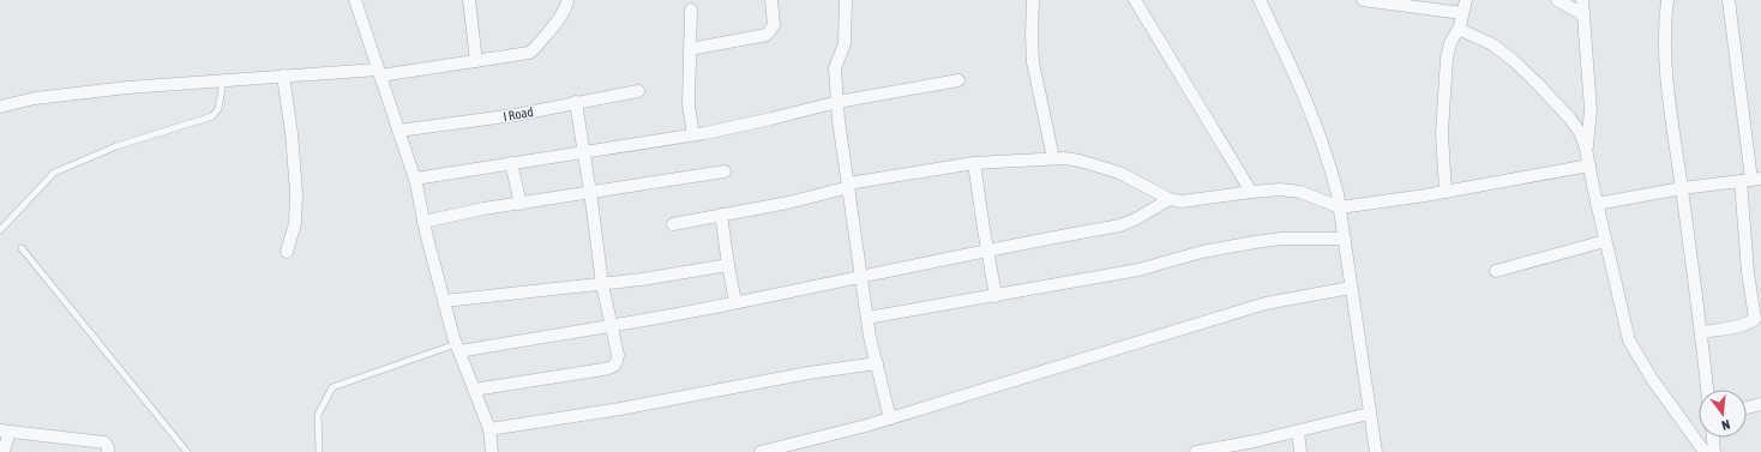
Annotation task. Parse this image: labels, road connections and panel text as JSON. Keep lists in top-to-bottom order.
{
  "streets": {
    "street": ["I Road"]
  },
  "north": "bottom"
}
